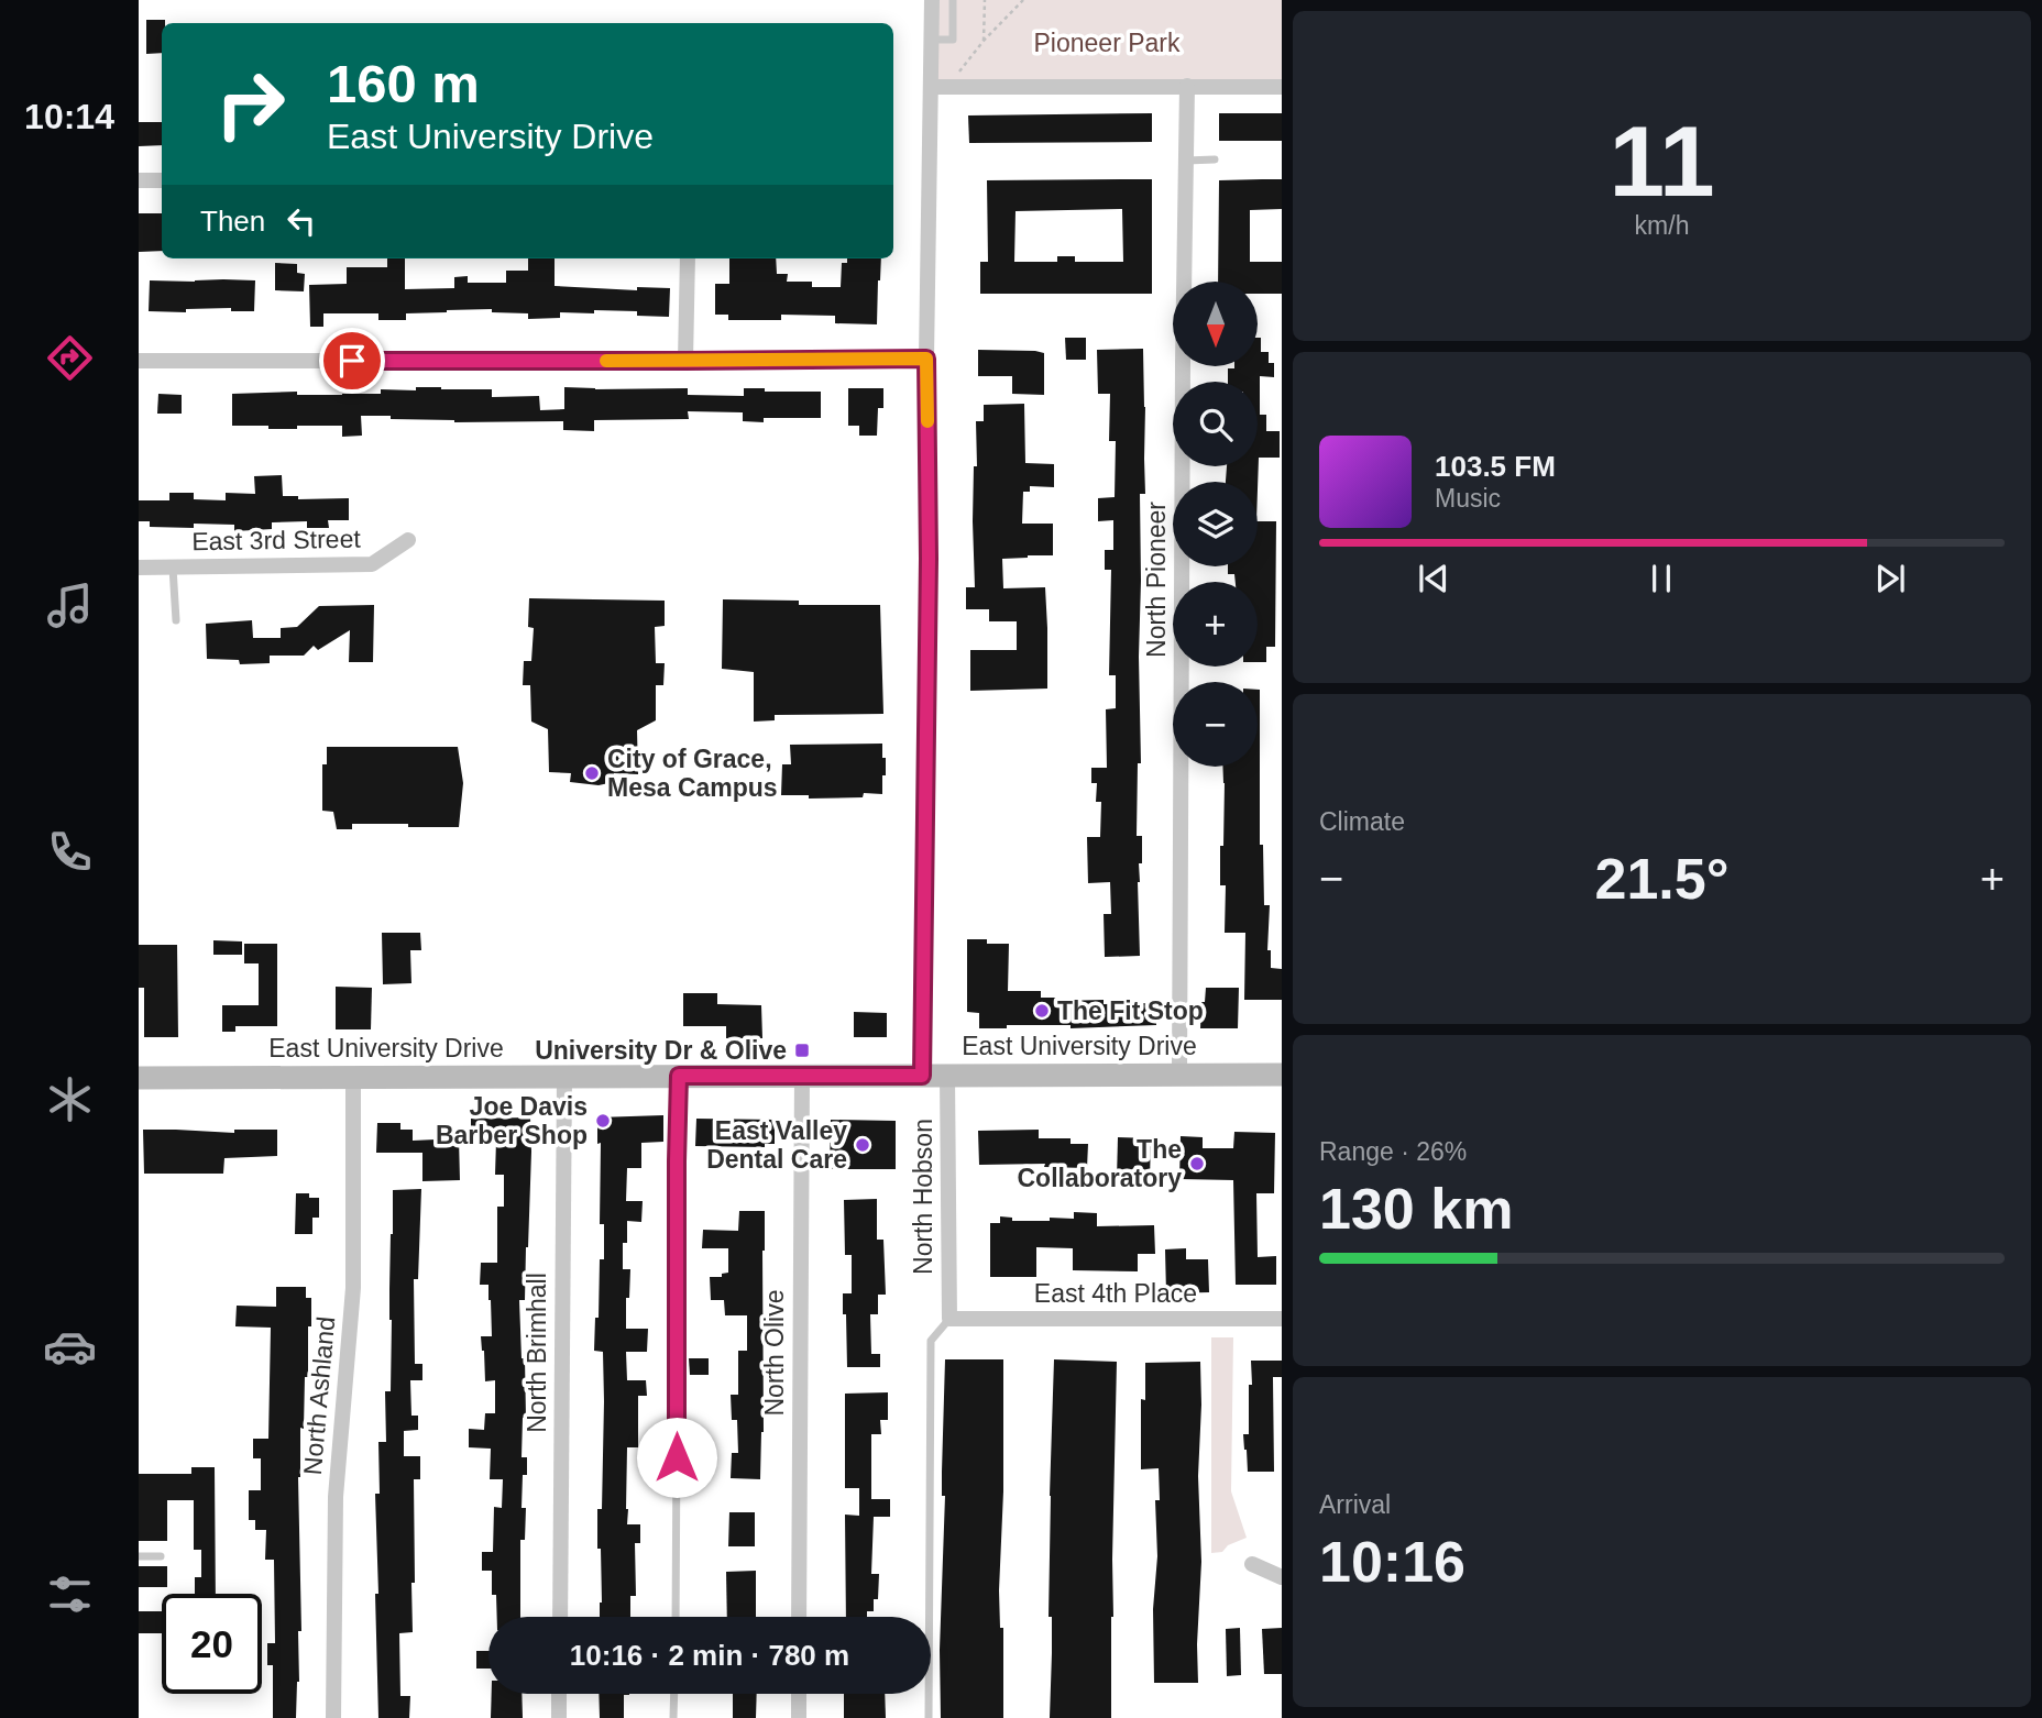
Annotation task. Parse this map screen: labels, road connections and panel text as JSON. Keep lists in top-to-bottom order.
{
  "streets": {
    "main road": ["East University Drive"],
    "street": [
      "East 3rd Street",
      "North Pioneer",
      "North Hobson",
      "East 4th Place",
      "North Brimhall",
      "North Olive",
      "North Ashland"
    ]
  },
  "crossings": [
    ["North Pioneer", "East University Drive"],
    ["East University Drive", "North Hobson"],
    ["East University Drive", "North Brimhall"],
    ["East University Drive", "North Olive"],
    ["East University Drive", "North Ashland"],
    ["North Hobson", "East 4th Place"]
  ],
  "parks": ["Pioneer Park"],
  "places": {
    "other": [
      "City of Grace, Mesa Campus",
      "The Fit Stop",
      "Joe Davis Barber Shop",
      "East Valley Dental Care",
      "The Collaboratory"
    ],
    "transit": ["University Dr & Olive"]
  },
  "north": "bottom",
  "page": {
    "tabs": "10:14",
    "tile": [
      ["11", "km/h"],
      "Climate",
      ["Range · 26%", "130 km"],
      ["Arrival", "10:16"]
    ],
    "turn": ["160 m", "East University Drive"],
    "then": "Then",
    "map_buttons": ["+", "−"],
    "song": ["103.5 FM", "Music"],
    "heat": ["−", "21.5°", "+"],
    "limit": "20",
    "trip": "10:16 · 2 min · 780 m"
  }
}
